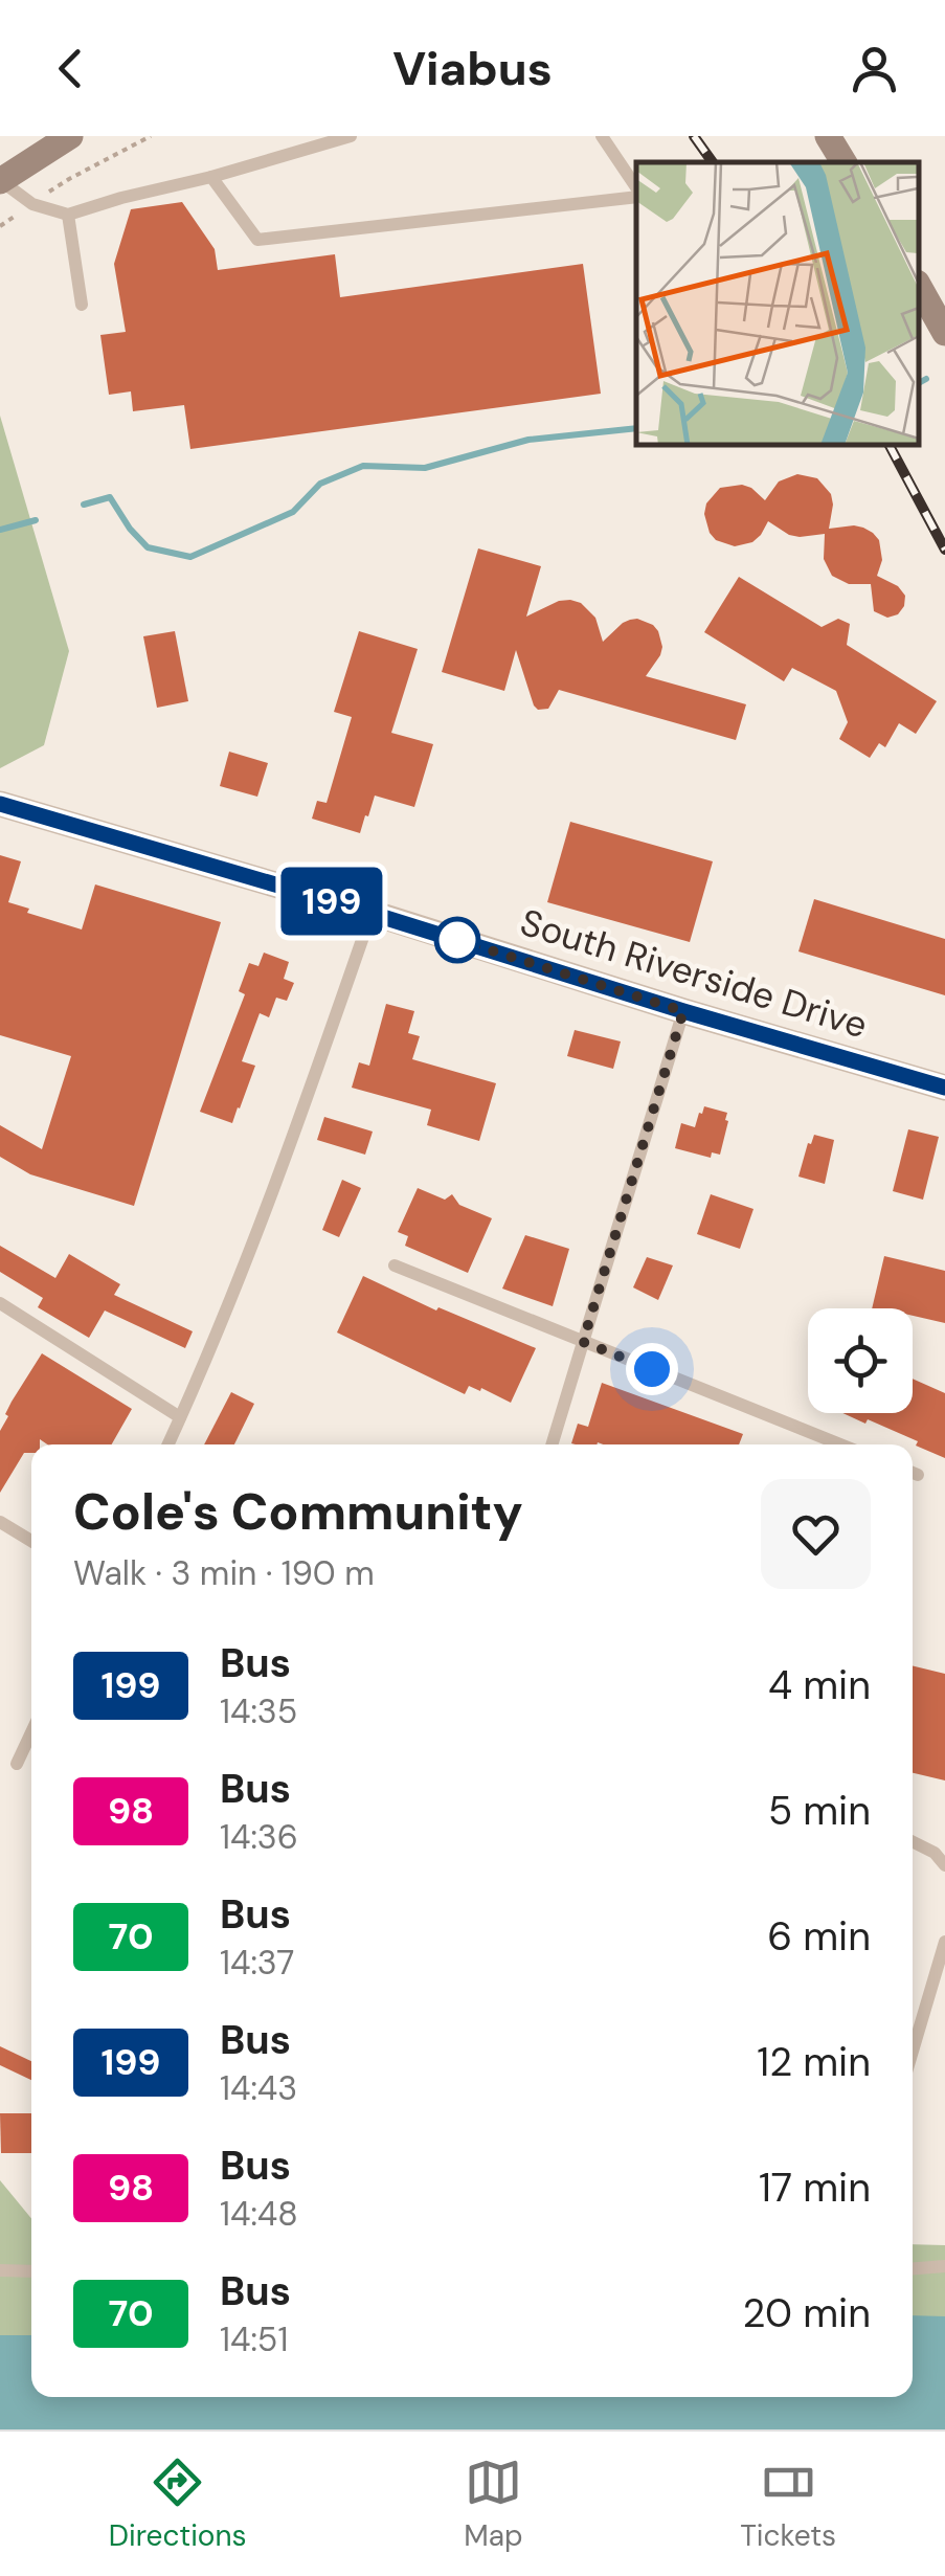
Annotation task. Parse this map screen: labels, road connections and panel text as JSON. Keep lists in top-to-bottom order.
{
  "streets": {
    "street": ["South Riverside Drive"]
  },
  "lines": ["bus line 199"],
  "page": {
    "header": "Viabus",
    "on_map": "199",
    "heading": ["Cole's Community", "Walk · 3 min · 190 m"],
    "list": [
      {
        "mark": "199",
        "name": "Bus",
        "note": "14:35",
        "value": "4 min"
      },
      {
        "mark": "98",
        "name": "Bus",
        "note": "14:36",
        "value": "5 min"
      },
      {
        "mark": "70",
        "name": "Bus",
        "note": "14:37",
        "value": "6 min"
      },
      {
        "mark": "199",
        "name": "Bus",
        "note": "14:43",
        "value": "12 min"
      },
      {
        "mark": "98",
        "name": "Bus",
        "note": "14:48",
        "value": "17 min"
      },
      {
        "mark": "70",
        "name": "Bus",
        "note": "14:51",
        "value": "20 min"
      }
    ],
    "tabs": ["Directions", "Map", "Tickets"]
  }
}
